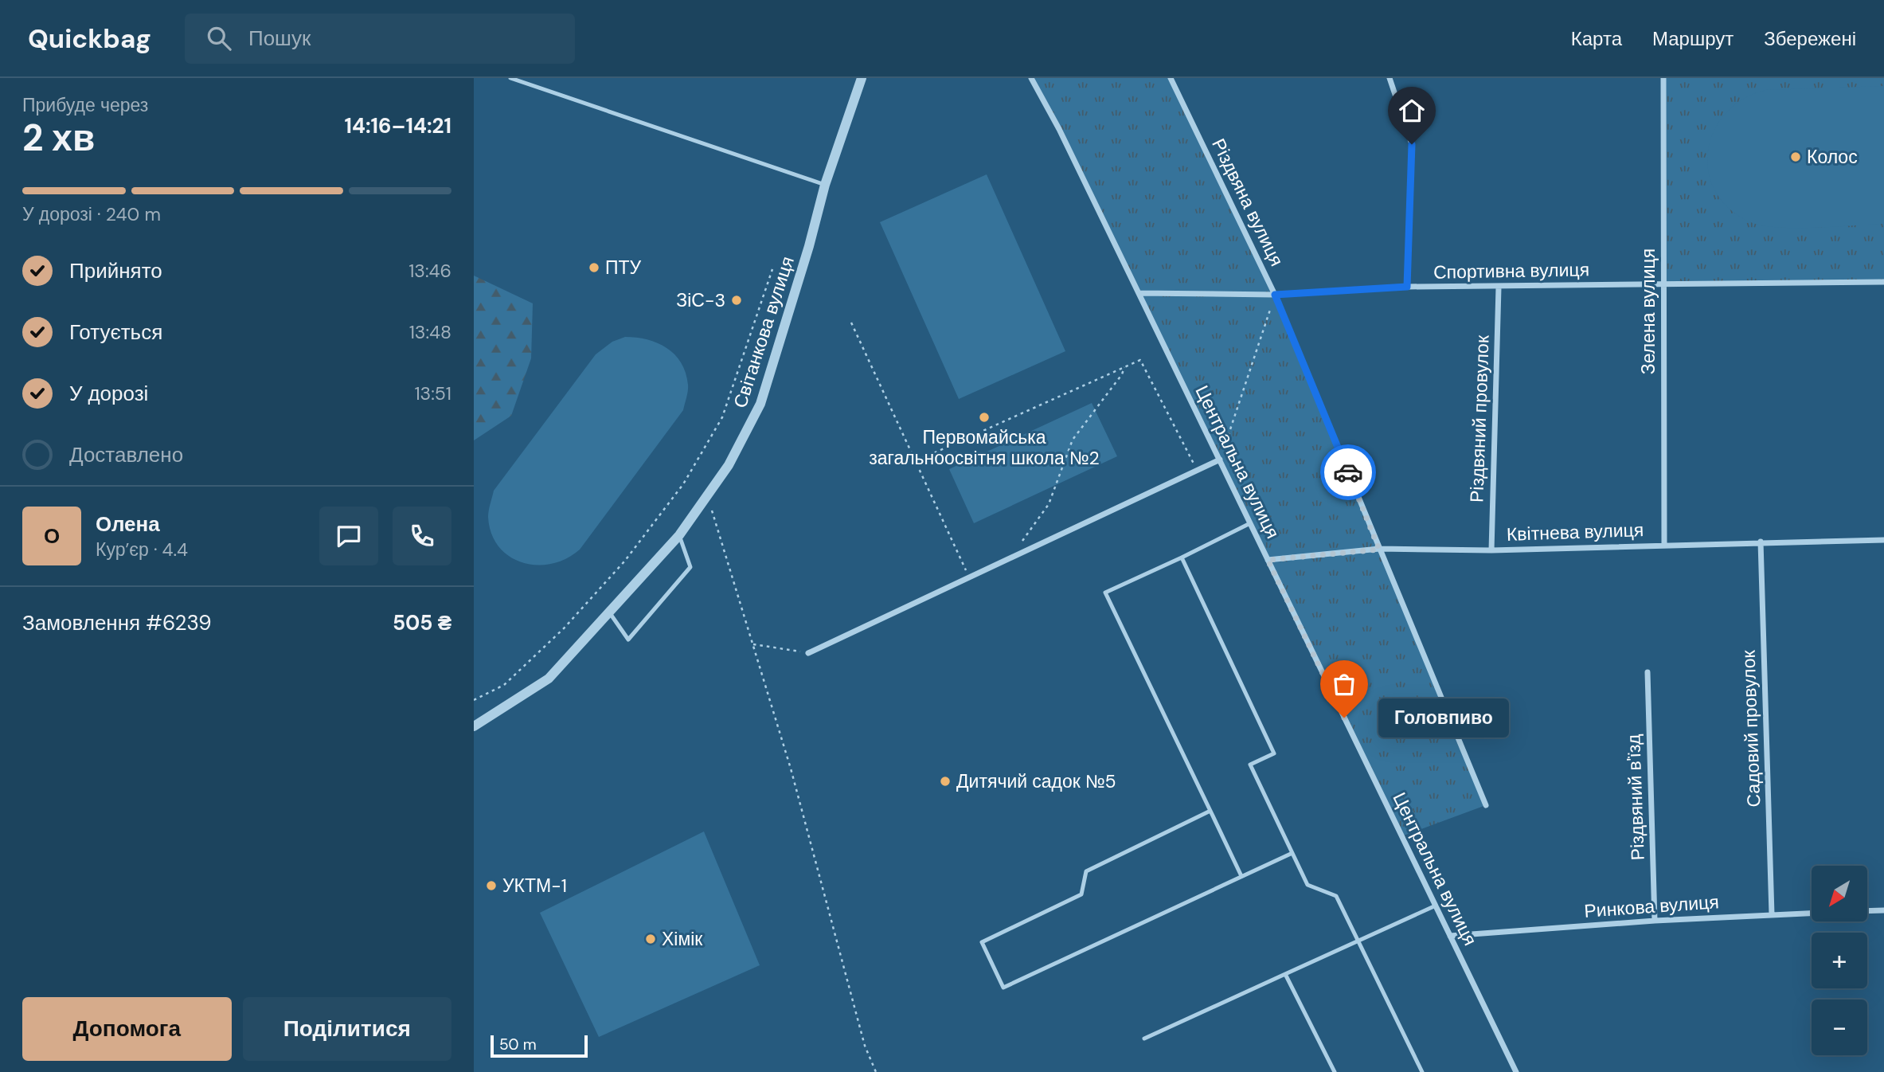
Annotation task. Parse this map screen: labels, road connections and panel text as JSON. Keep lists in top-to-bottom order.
{
  "streets": {
    "street": [
      "Різдвяна вулиця",
      "Спортивна вулиця",
      "Зелена вулиця",
      "Світанкова вулиця",
      "Різдвяний провулок",
      "Центральна вулиця",
      "Квітнева вулиця",
      "Садовий провулок",
      "Різдвяний в'їзд",
      "Ринкова вулиця"
    ]
  },
  "crossings": [
    ["Різдвяна вулиця", "Спортивна вулиця"],
    ["Різдвяна вулиця", "Квітнева вулиця"],
    ["Спортивна вулиця", "Зелена вулиця"],
    ["Спортивна вулиця", "Різдвяний провулок"],
    ["Спортивна вулиця", "Центральна вулиця"],
    ["Зелена вулиця", "Квітнева вулиця"],
    ["Різдвяний провулок", "Квітнева вулиця"],
    ["Центральна вулиця", "Квітнева вулиця"],
    ["Центральна вулиця", "Ринкова вулиця"],
    ["Квітнева вулиця", "Садовий провулок"],
    ["Садовий провулок", "Ринкова вулиця"],
    ["Різдвяний в'їзд", "Ринкова вулиця"]
  ],
  "places": [
    "Колос",
    "ПТУ",
    "ЗіС-3",
    "Первомайська загальноосвітня школа №2",
    "Головпиво",
    "Дитячий садок №5",
    "УКТМ-1",
    "Хімік"
  ],
  "scale_bar": "50 m",
  "north": "bottom left",
  "page": {
    "header": "Quickbag",
    "search": "Пошук",
    "nav": ["Карта", "Маршрут", "Збережені"],
    "heading": ["2 хв", "Прибуде через", "14:16–14:21"],
    "panel": [
      "Олена",
      "Кур’єр · 4.4",
      "Замовлення #6239",
      "505 ₴"
    ],
    "bar": "У дорозі · 240 m",
    "list": [
      ["Прийнято", "13:46"],
      ["Готується", "13:48"],
      ["У дорозі", "13:51"],
      "Доставлено"
    ],
    "round": "О",
    "bubble": "Головпиво",
    "map_buttons": ["+", "−"],
    "buttons": ["Допомога", "Поділитися"],
    "scale": "50 m"
  }
}
